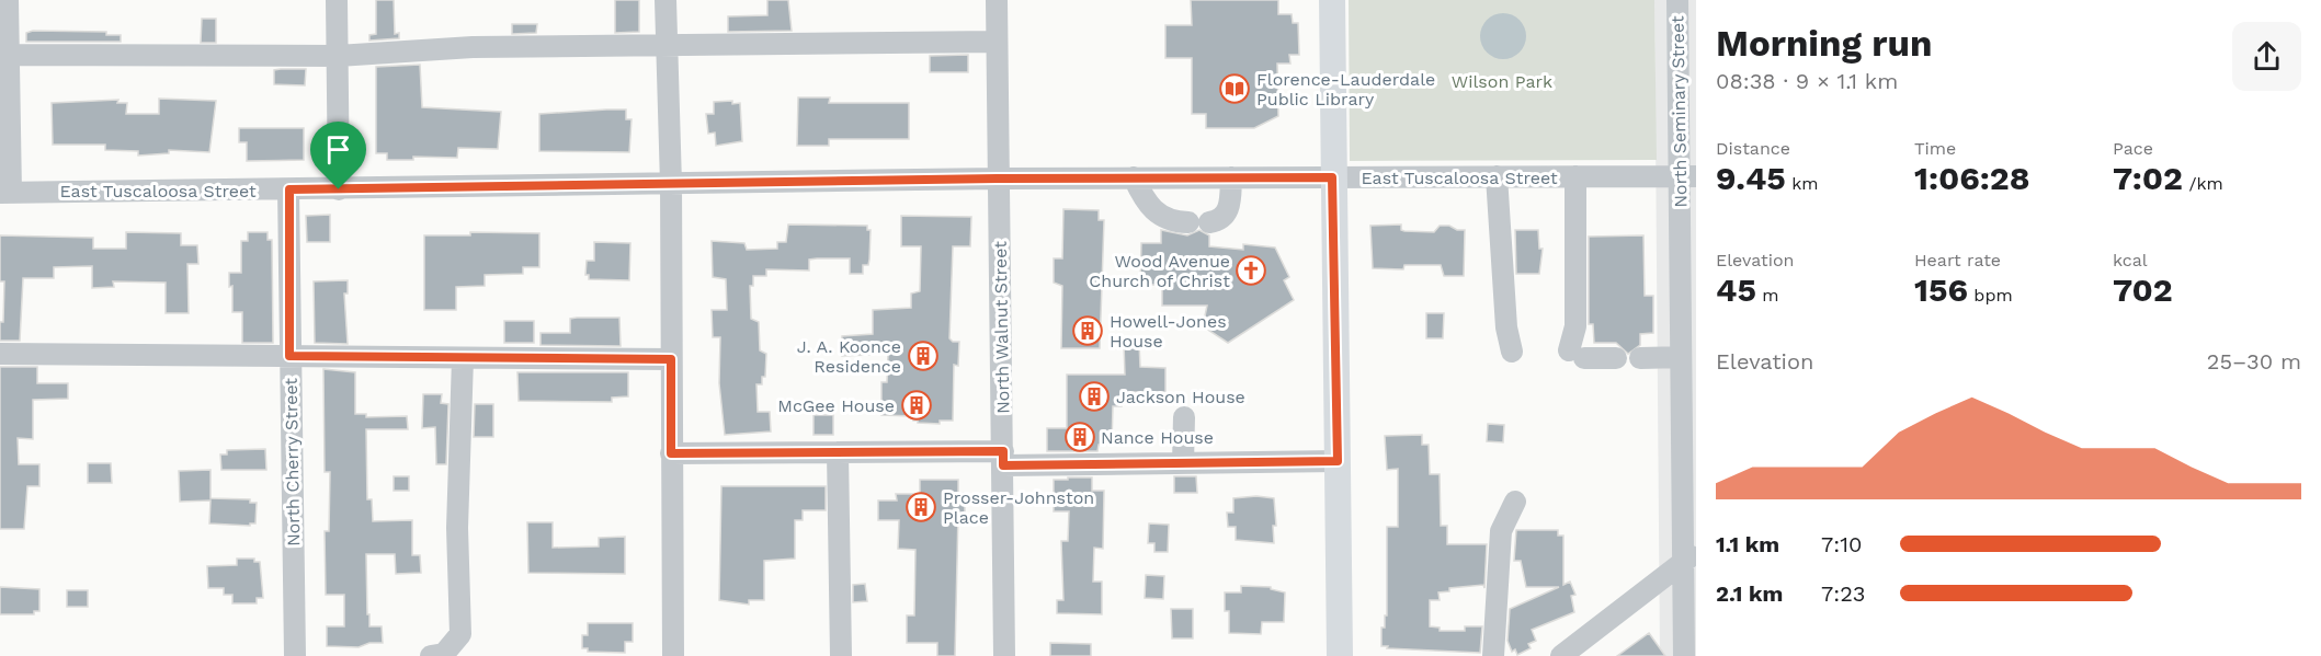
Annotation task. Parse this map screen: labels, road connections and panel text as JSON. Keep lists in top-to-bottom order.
{
  "streets": {
    "street": [
      "North Seminary Street",
      "East Tuscaloosa Street",
      "North Walnut Street",
      "North Cherry Street"
    ]
  },
  "crossings": [
    ["North Seminary Street", "East Tuscaloosa Street"],
    ["East Tuscaloosa Street", "North Walnut Street"],
    ["East Tuscaloosa Street", "North Cherry Street"]
  ],
  "parks": ["Wilson Park"],
  "places": {
    "library": ["Florence-Lauderdale Public Library"],
    "church": ["Wood Avenue Church of Christ"],
    "building": [
      "Howell-Jones House",
      "J. A. Koonce Residence",
      "Jackson House",
      "McGee House",
      "Nance House",
      "Prosser-Johnston Place"
    ]
  },
  "page": {
    "heading": ["Morning run", "08:38 · 9 × 1.1 km"],
    "stats": [
      ["Distance", "9.45 km"],
      ["Time", "1:06:28"],
      ["Pace", "7:02 /km"],
      ["Elevation", "45 m"],
      ["Heart rate", "156 bpm"],
      ["kcal", "702"]
    ],
    "chart": ["Elevation", "25–30 m"],
    "list": [
      {
        "name": "1.1 km",
        "note": "7:10"
      },
      {
        "name": "2.1 km",
        "note": "7:23"
      }
    ]
  }
}
